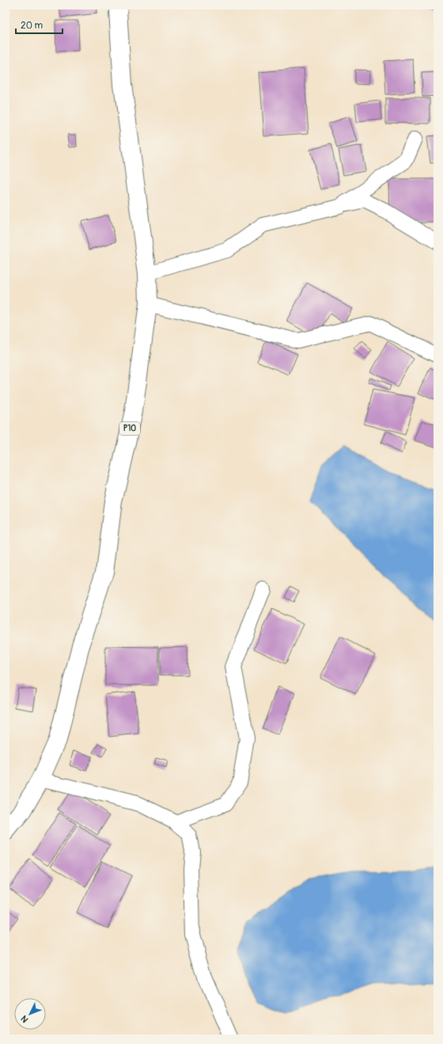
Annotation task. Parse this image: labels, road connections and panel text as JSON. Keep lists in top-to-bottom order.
{
  "streets": {
    "main road": ["P10"]
  },
  "scale_bar": "20 m",
  "north": "bottom left"
}
